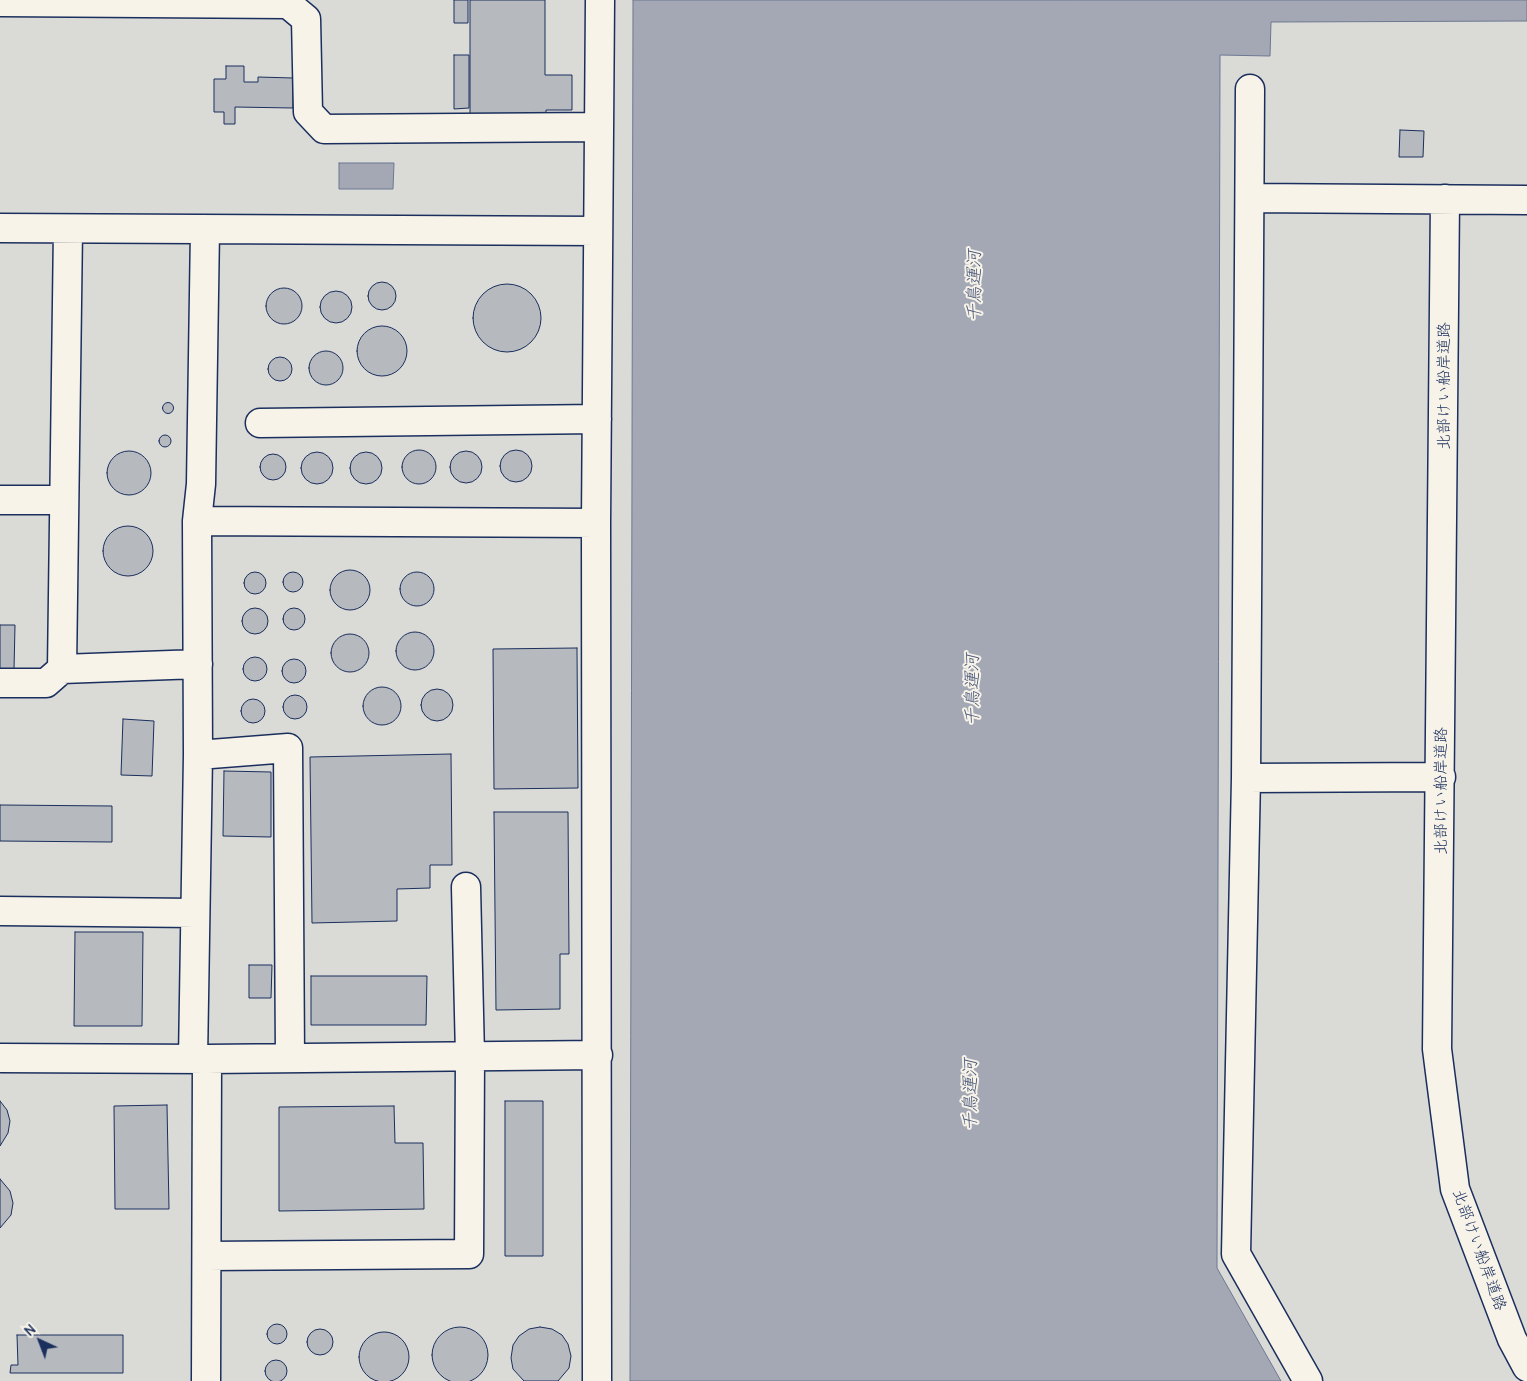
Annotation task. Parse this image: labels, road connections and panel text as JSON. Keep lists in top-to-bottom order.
{
  "streets": {
    "lane": ["北部けい船岸道路"]
  },
  "water": ["千鳥運河"],
  "north": "top left"
}
